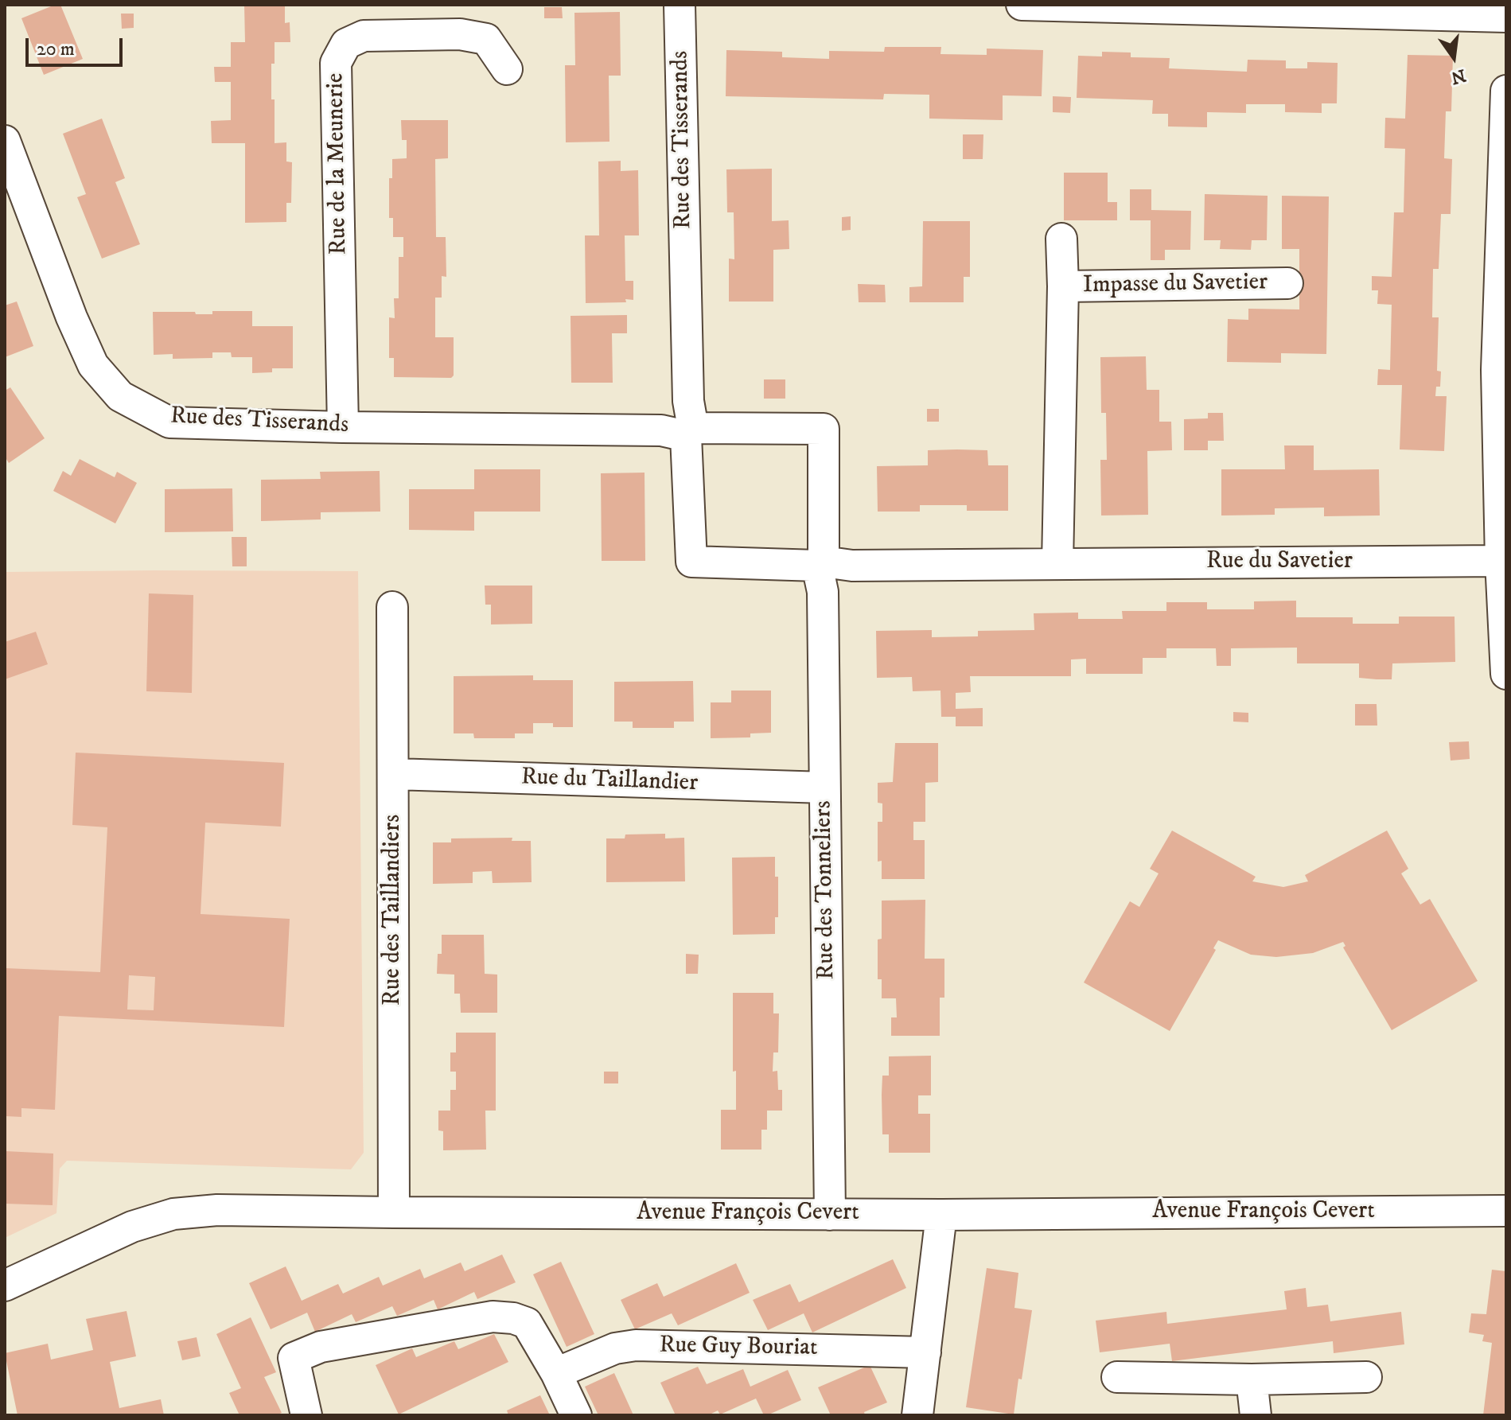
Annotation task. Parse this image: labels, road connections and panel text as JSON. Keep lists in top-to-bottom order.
{
  "streets": {
    "street": [
      "Rue des Tisserands",
      "Rue de la Meunerie",
      "Impasse du Savetier",
      "Rue du Savetier",
      "Rue du Taillandier",
      "Rue des Tonneliers",
      "Rue des Taillandiers",
      "Avenue François Cevert",
      "Rue Guy Bouriat"
    ]
  },
  "crossings": [
    ["Rue des Tisserands", "Rue de la Meunerie"],
    ["Rue des Tisserands", "Rue du Savetier"],
    ["Rue des Tisserands", "Rue des Tonneliers"],
    ["Rue du Savetier", "Rue des Tonneliers"],
    ["Rue du Taillandier", "Rue des Tonneliers"],
    ["Rue du Taillandier", "Rue des Taillandiers"],
    ["Rue des Tonneliers", "Avenue François Cevert"],
    ["Rue des Taillandiers", "Avenue François Cevert"]
  ],
  "scale_bar": "20 m",
  "north": "bottom"
}
